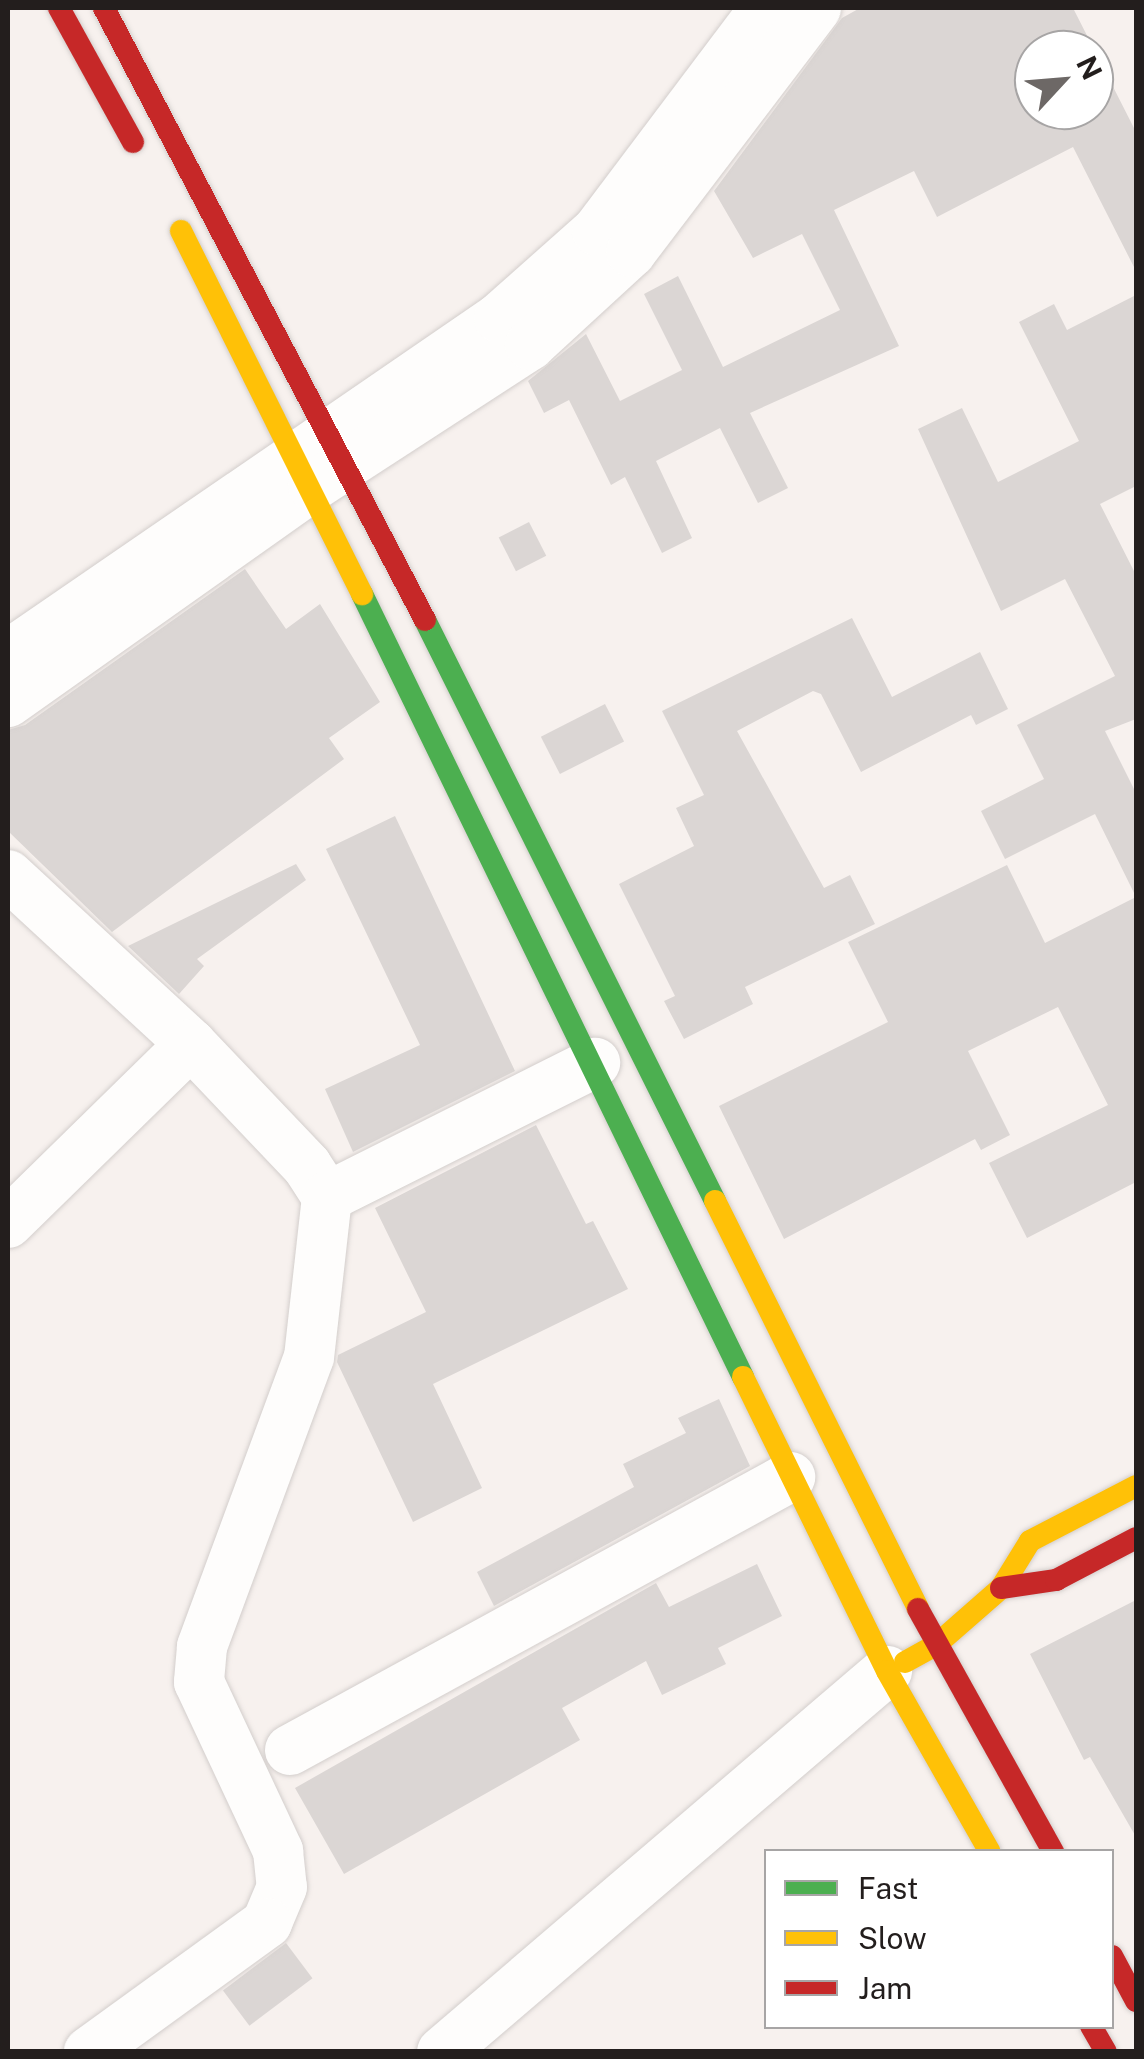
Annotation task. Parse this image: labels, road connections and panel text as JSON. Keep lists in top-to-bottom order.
{
  "legend": ["Fast", "Slow", "Jam"],
  "north": "top right"
}
